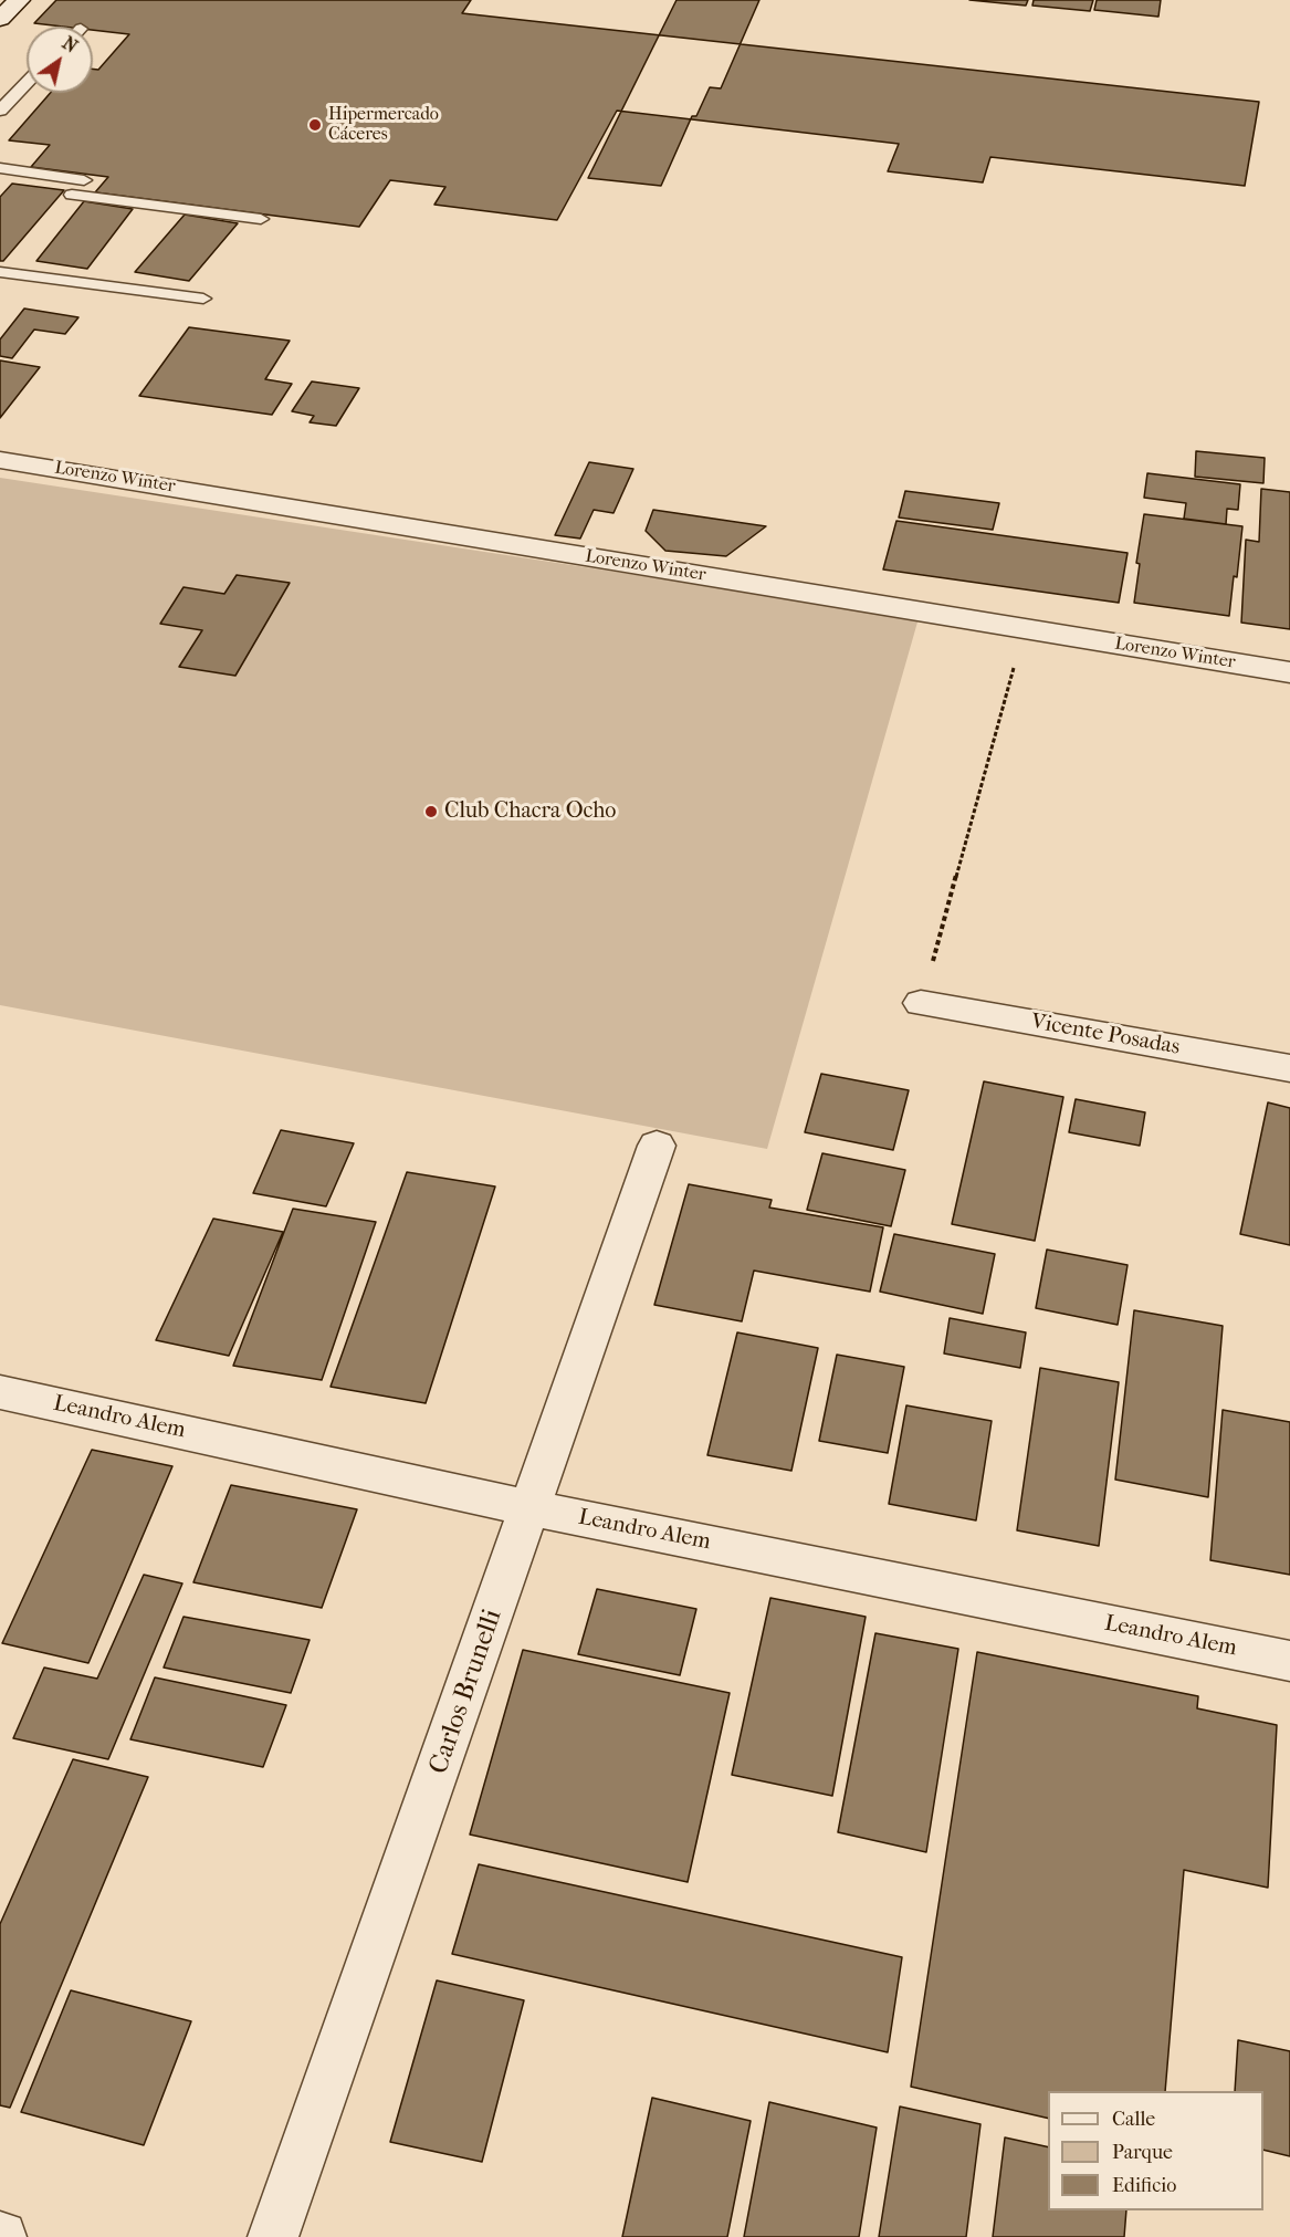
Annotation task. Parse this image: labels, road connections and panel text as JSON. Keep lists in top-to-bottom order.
{
  "streets": {
    "street": [
      "Lorenzo Winter",
      "Vicente Posadas",
      "Leandro Alem",
      "Carlos Brunelli"
    ]
  },
  "crossings": [
    ["Leandro Alem", "Carlos Brunelli"]
  ],
  "places": ["Hipermercado Cáceres", "Club Chacra Ocho"],
  "legend": ["Calle", "Parque", "Edificio"],
  "north": "top right"
}
